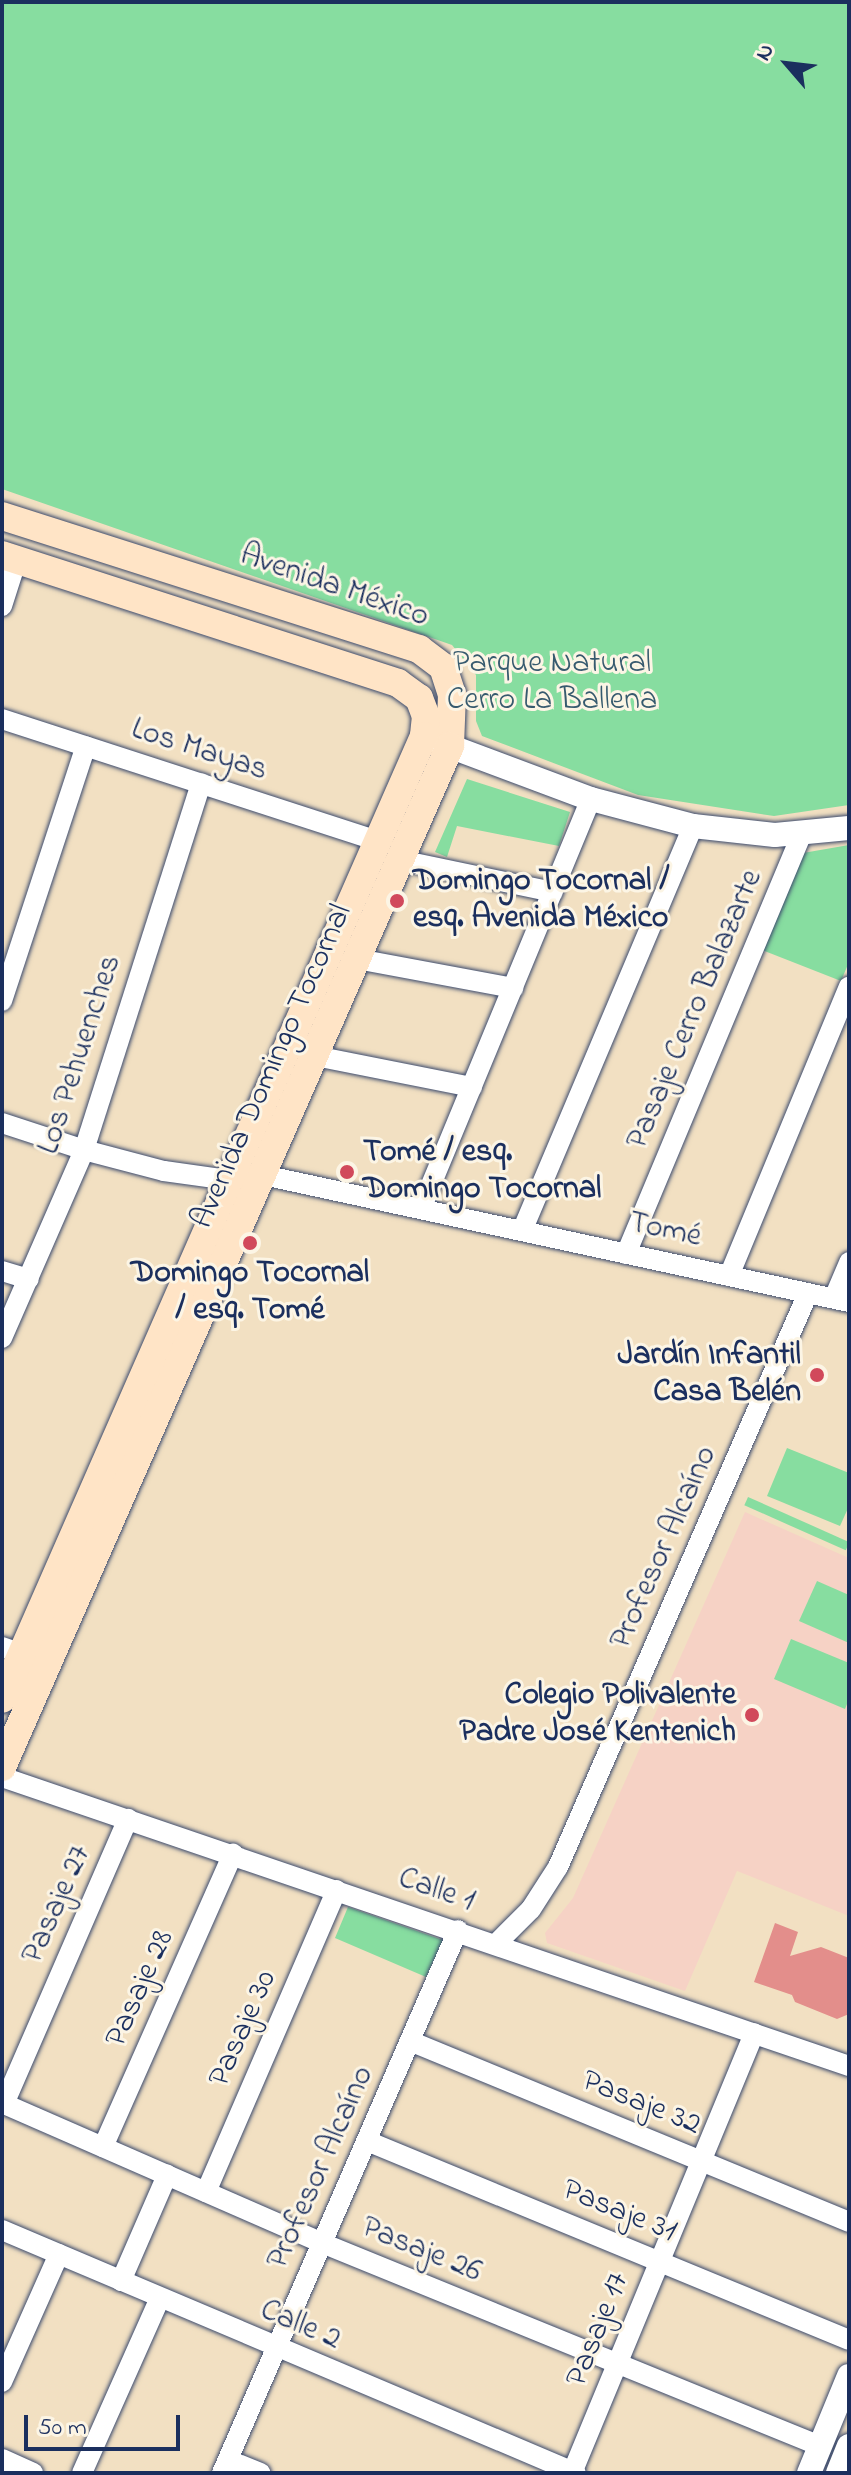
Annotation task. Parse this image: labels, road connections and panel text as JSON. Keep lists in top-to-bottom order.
{
  "streets": {
    "main road": ["Avenida México", "Avenida Domingo Tocornal"],
    "street": [
      "Los Mayas",
      "Pasaje Cerro Balazarte",
      "Los Pehuenches",
      "Tomé",
      "Profesor Alcaíno",
      "Calle 1",
      "Pasaje 27",
      "Pasaje 28",
      "Pasaje 30",
      "Pasaje 32",
      "Pasaje 31",
      "Pasaje 26",
      "Calle 2",
      "Pasaje 17"
    ]
  },
  "crossings": [
    ["Avenida México", "Avenida Domingo Tocornal"],
    ["Los Mayas", "Los Pehuenches"],
    ["Los Mayas", "Avenida Domingo Tocornal"],
    ["Pasaje Cerro Balazarte", "Tomé"],
    ["Los Pehuenches", "Tomé"],
    ["Avenida Domingo Tocornal", "Tomé"],
    ["Tomé", "Profesor Alcaíno"],
    ["Profesor Alcaíno", "Calle 1"],
    ["Profesor Alcaíno", "Pasaje 32"],
    ["Profesor Alcaíno", "Pasaje 31"],
    ["Profesor Alcaíno", "Pasaje 26"],
    ["Profesor Alcaíno", "Calle 2"],
    ["Calle 1", "Pasaje 27"],
    ["Calle 1", "Pasaje 28"],
    ["Calle 1", "Pasaje 30"],
    ["Calle 1", "Pasaje 17"],
    ["Pasaje 27", "Pasaje 26"],
    ["Pasaje 28", "Pasaje 26"],
    ["Pasaje 30", "Pasaje 26"],
    ["Pasaje 32", "Pasaje 17"],
    ["Pasaje 31", "Pasaje 17"],
    ["Pasaje 26", "Pasaje 17"],
    ["Calle 2", "Pasaje 17"]
  ],
  "parks": ["Parque Natural Cerro La Ballena"],
  "places": [
    "Domingo Tocornal / esq. Avenida México",
    "Tomé / esq. Domingo Tocornal",
    "Domingo Tocornal / esq. Tomé",
    "Jardín Infantil Casa Belén",
    "Colegio Polivalente Padre José Kentenich"
  ],
  "scale_bar": "50 m",
  "north": "top left"
}
